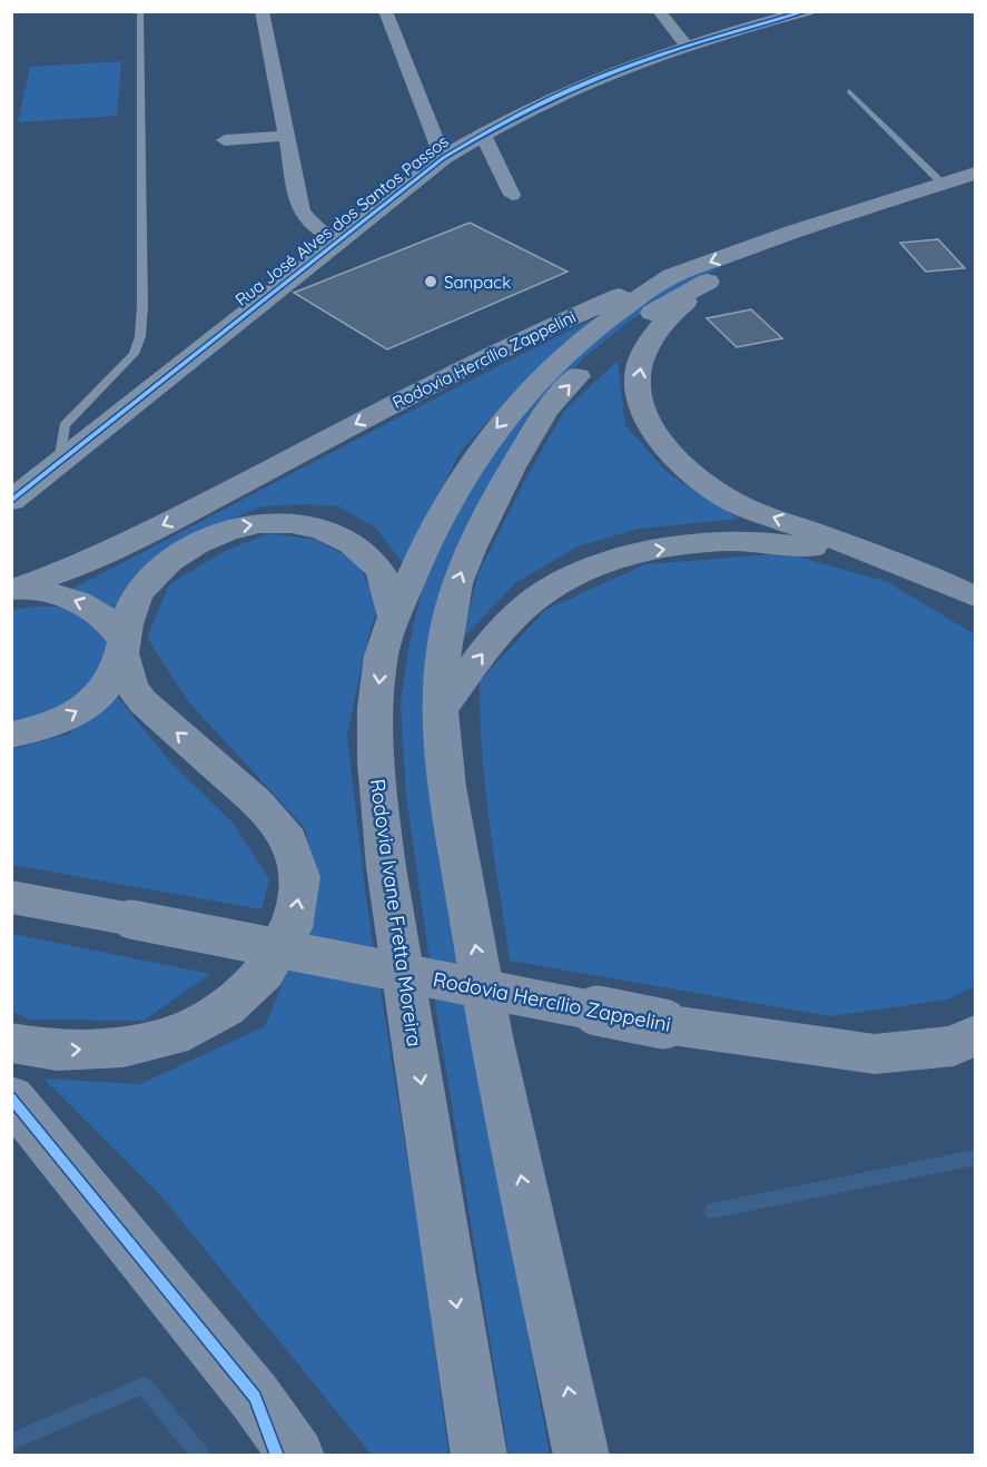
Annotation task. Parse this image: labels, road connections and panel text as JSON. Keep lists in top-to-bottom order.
{
  "streets": {
    "main road": ["Rodovia Hercílio Zappelini", "Rodovia Ivane Fretta Moreira"],
    "street": ["Rua José Alves dos Santos Passos"]
  },
  "crossings": [
    ["Rodovia Hercílio Zappelini", "Rodovia Ivane Fretta Moreira"]
  ],
  "places": ["Sanpack"]
}
